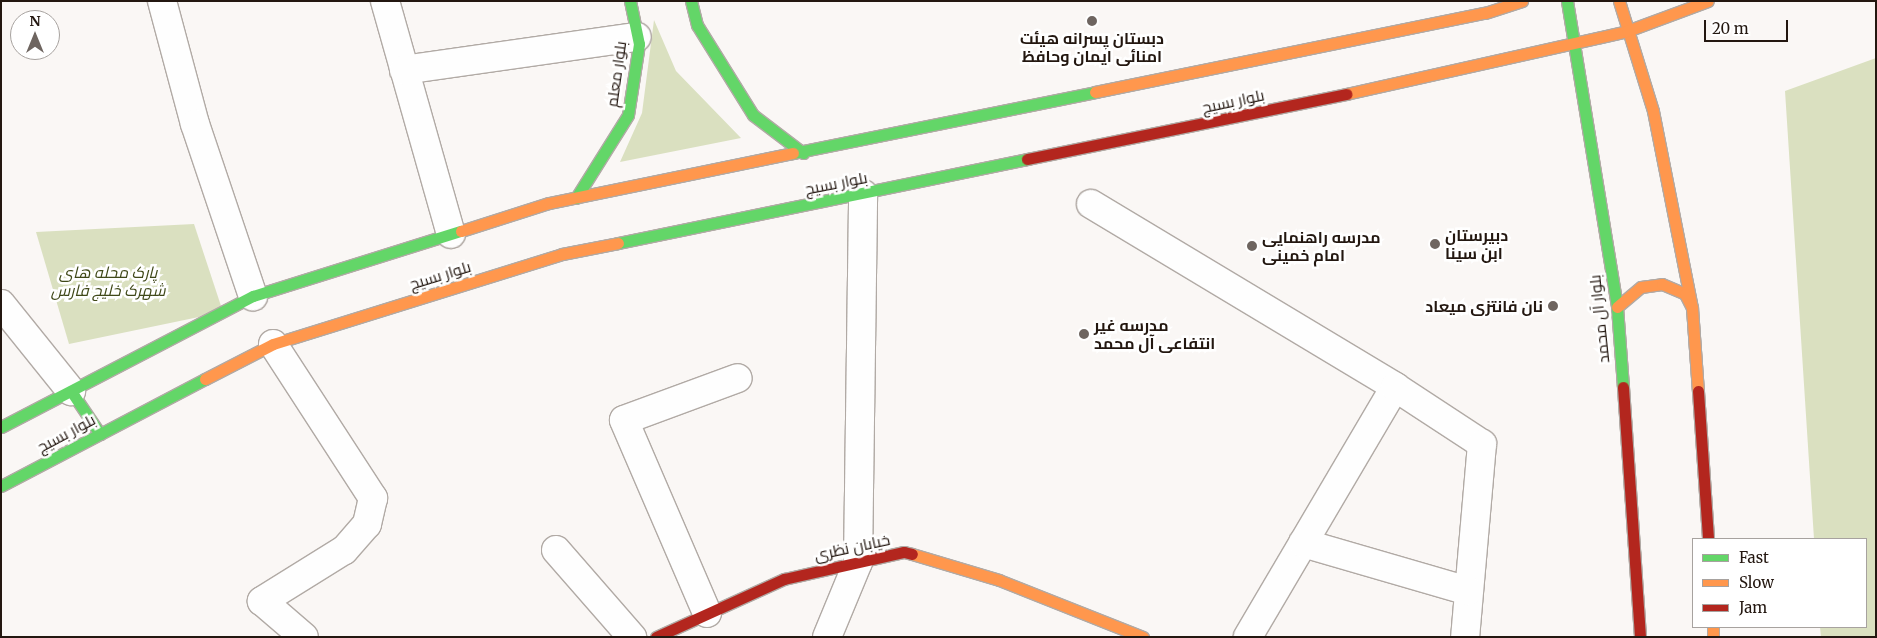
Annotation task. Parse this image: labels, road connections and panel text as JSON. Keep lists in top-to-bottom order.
{
  "streets": {
    "main road": [
      "بلوار معلم",
      "بلوار بسیج",
      "بلوار آل محمد",
      "خیابان نظری"
    ]
  },
  "crossings": [
    ["بلوار بسیج", "بلوار آل محمد"]
  ],
  "parks": ["پارک محله های شهرک خلیج فارس"],
  "places": [
    "دبستان پسرانه هیئت امنائی ایمان وحافظ",
    "دبیرستان ابن سینا",
    "مدرسه راهنمایی امام خمینی",
    "نان فانتزی میعاد",
    "مدرسه غیر انتفاعی آل محمد"
  ],
  "legend": ["Fast", "Slow", "Jam"],
  "scale_bar": "20 m",
  "north": "top"
}
